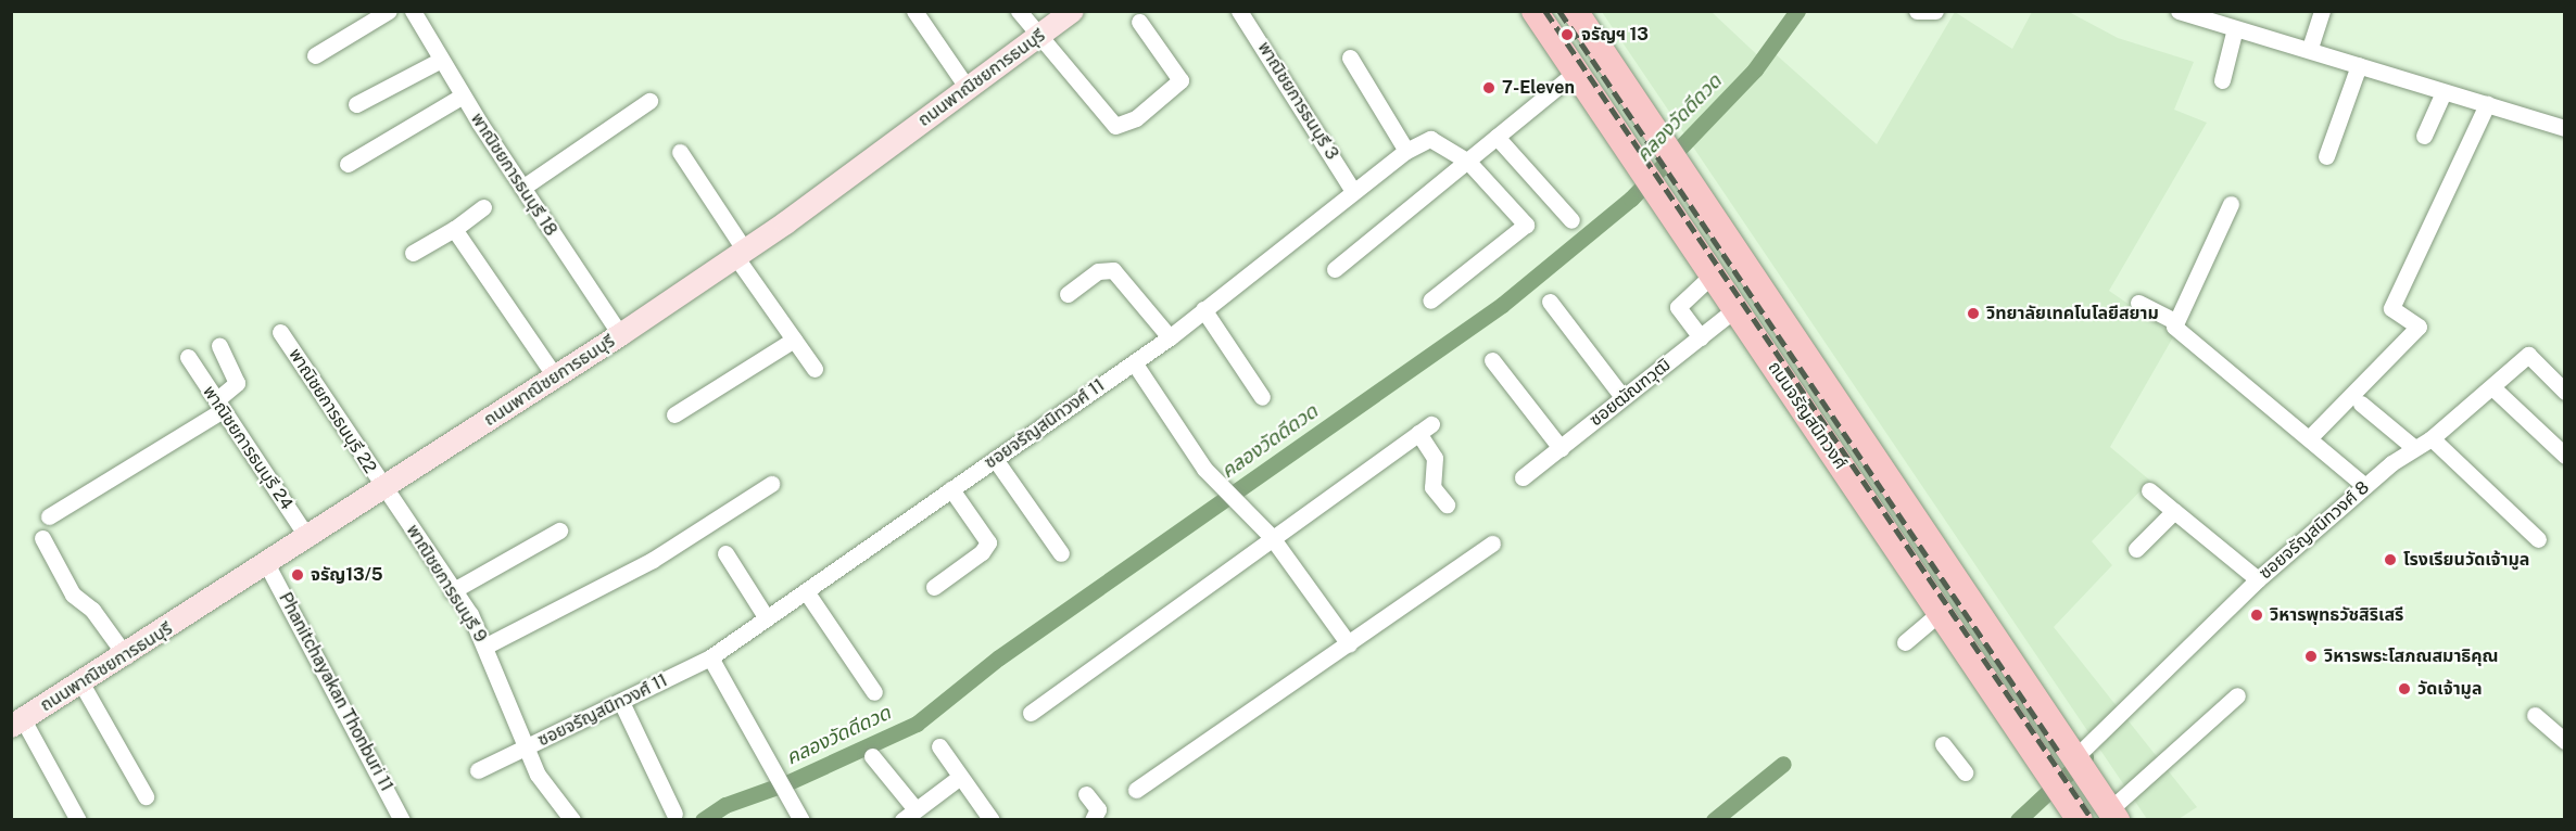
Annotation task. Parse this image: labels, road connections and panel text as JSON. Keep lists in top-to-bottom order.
{
  "streets": {
    "main road": ["ถนนพาณิชยการธนบุรี", "ถนนจรัญสนิทวงศ์"],
    "street": [
      "พาณิชยการธนบุรี 3",
      "พาณิชยการธนบุรี 18",
      "ซอยฒัณฑวุฒิ",
      "พาณิชยการธนบุรี 22",
      "ซอยจรัญสนิทวงศ์ 11",
      "พาณิชยการธนบุรี 24",
      "ซอยจรัญสนิทวงศ์ 8",
      "พาณิชยการธนบุรี 9",
      "Phanitchayakan Thonburi 11"
    ]
  },
  "crossings": [
    ["ถนนพาณิชยการธนบุรี", "พาณิชยการธนบุรี 18"],
    ["ถนนพาณิชยการธนบุรี", "พาณิชยการธนบุรี 22"],
    ["ถนนพาณิชยการธนบุรี", "พาณิชยการธนบุรี 24"],
    ["ถนนพาณิชยการธนบุรี", "พาณิชยการธนบุรี 9"],
    ["ถนนพาณิชยการธนบุรี", "Phanitchayakan Thonburi 11"],
    ["พาณิชยการธนบุรี 3", "ซอยจรัญสนิทวงศ์ 11"],
    ["ซอยฒัณฑวุฒิ", "ถนนจรัญสนิทวงศ์"],
    ["พาณิชยการธนบุรี 22", "พาณิชยการธนบุรี 9"],
    ["ถนนจรัญสนิทวงศ์", "ซอยจรัญสนิทวงศ์ 8"],
    ["ซอยจรัญสนิทวงศ์ 11", "พาณิชยการธนบุรี 9"]
  ],
  "water": ["คลองวัดดีดวด"],
  "places": [
    "จรัญฯ 13",
    "7-Eleven",
    "วิทยาลัยเทคโนโลยีสยาม",
    "โรงเรียนวัดเจ้ามูล",
    "จรัญ13/5",
    "วิหารพุทธวัชสิริเสรี",
    "วิหารพระโสภณสมาธิคุณ",
    "วัดเจ้ามูล"
  ]
}
